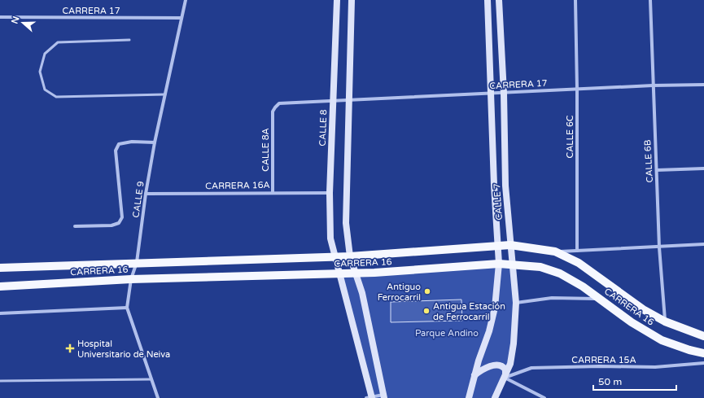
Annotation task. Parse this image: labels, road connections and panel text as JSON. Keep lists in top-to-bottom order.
{
  "streets": {
    "main road": ["CALLE 8", "CALLE 7", "CARRERA 16"],
    "street": [
      "CARRERA 17",
      "CALLE 6C",
      "CALLE 8A",
      "CALLE 6B",
      "CARRERA 16A",
      "CALLE 9",
      "CARRERA 15A"
    ]
  },
  "crossings": [
    ["CARRERA 17", "CALLE 8"],
    ["CARRERA 17", "CALLE 6C"],
    ["CARRERA 17", "CALLE 8A"],
    ["CARRERA 17", "CALLE 6B"],
    ["CARRERA 17", "CALLE 9"],
    ["CARRERA 17", "CALLE 7"],
    ["CALLE 8", "CARRERA 16A"],
    ["CALLE 8", "CARRERA 16"],
    ["CALLE 8A", "CARRERA 16A"],
    ["CALLE 6B", "CARRERA 16"],
    ["CARRERA 16A", "CALLE 9"],
    ["CALLE 9", "CARRERA 16"],
    ["CALLE 7", "CARRERA 16"],
    ["CALLE 7", "CARRERA 15A"]
  ],
  "parks": ["Parque Andino"],
  "places": {
    "other": ["Antiguo Ferrocarril", "Antigua Estación de Ferrocarril"],
    "health": ["Hospital Universitario de Neiva"]
  },
  "scale_bar": "50 m",
  "north": "left"
}
